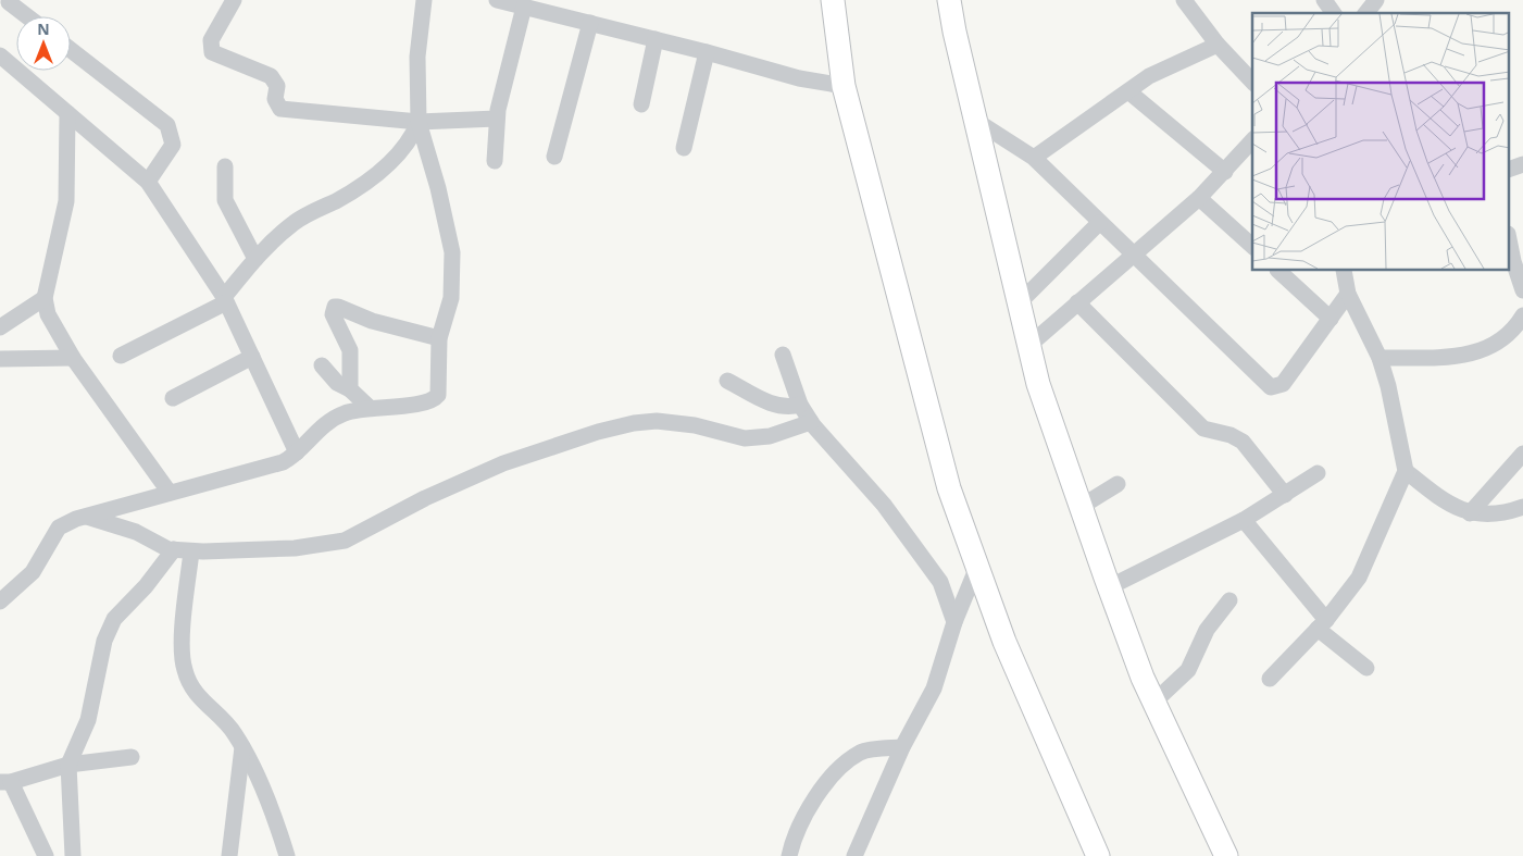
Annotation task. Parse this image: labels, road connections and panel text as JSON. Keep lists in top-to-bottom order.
{
  "north": "top"
}
